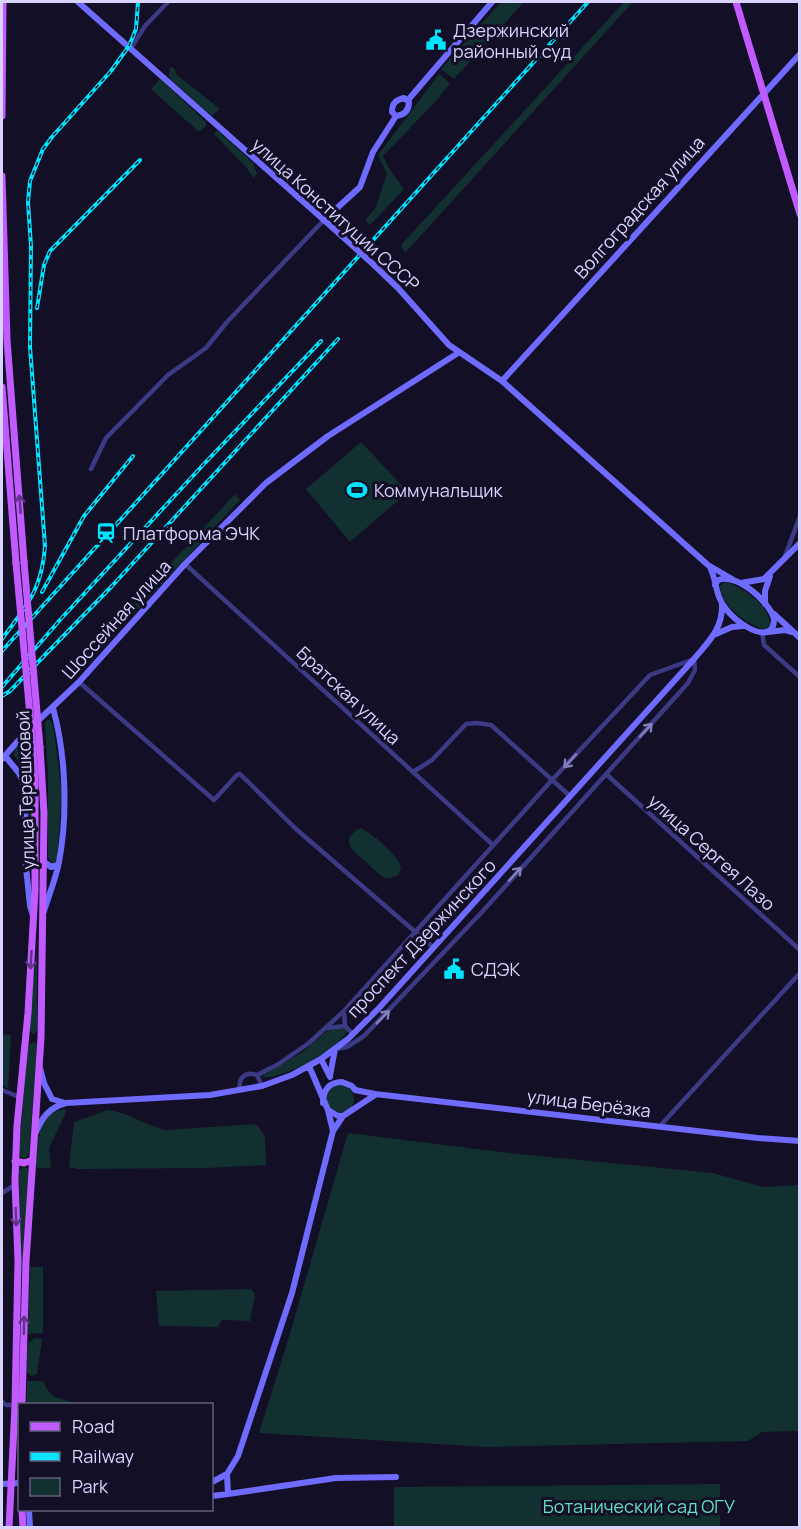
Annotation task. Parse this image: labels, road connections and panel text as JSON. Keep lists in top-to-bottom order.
{
  "streets": {
    "main road": [
      "Волгоградская улица",
      "улица Конституции СССР",
      "Шоссейная улица",
      "улица Терешковой",
      "проспект Дзержинского",
      "улица Берёзка"
    ],
    "street": ["Братская улица", "улица Сергея Лазо"]
  },
  "crossings": [
    ["Волгоградская улица", "улица Конституции СССР"],
    ["улица Конституции СССР", "Шоссейная улица"],
    ["улица Конституции СССР", "проспект Дзержинского"],
    ["Шоссейная улица", "Братская улица"]
  ],
  "parks": ["Ботанический сад ОГУ"],
  "places": {
    "public building": ["Дзержинский районный суд", "СДЭК"],
    "sports": ["Коммунальщик"],
    "station": ["Платформа ЭЧК"]
  },
  "legend": ["Road", "Railway", "Park"]
}
